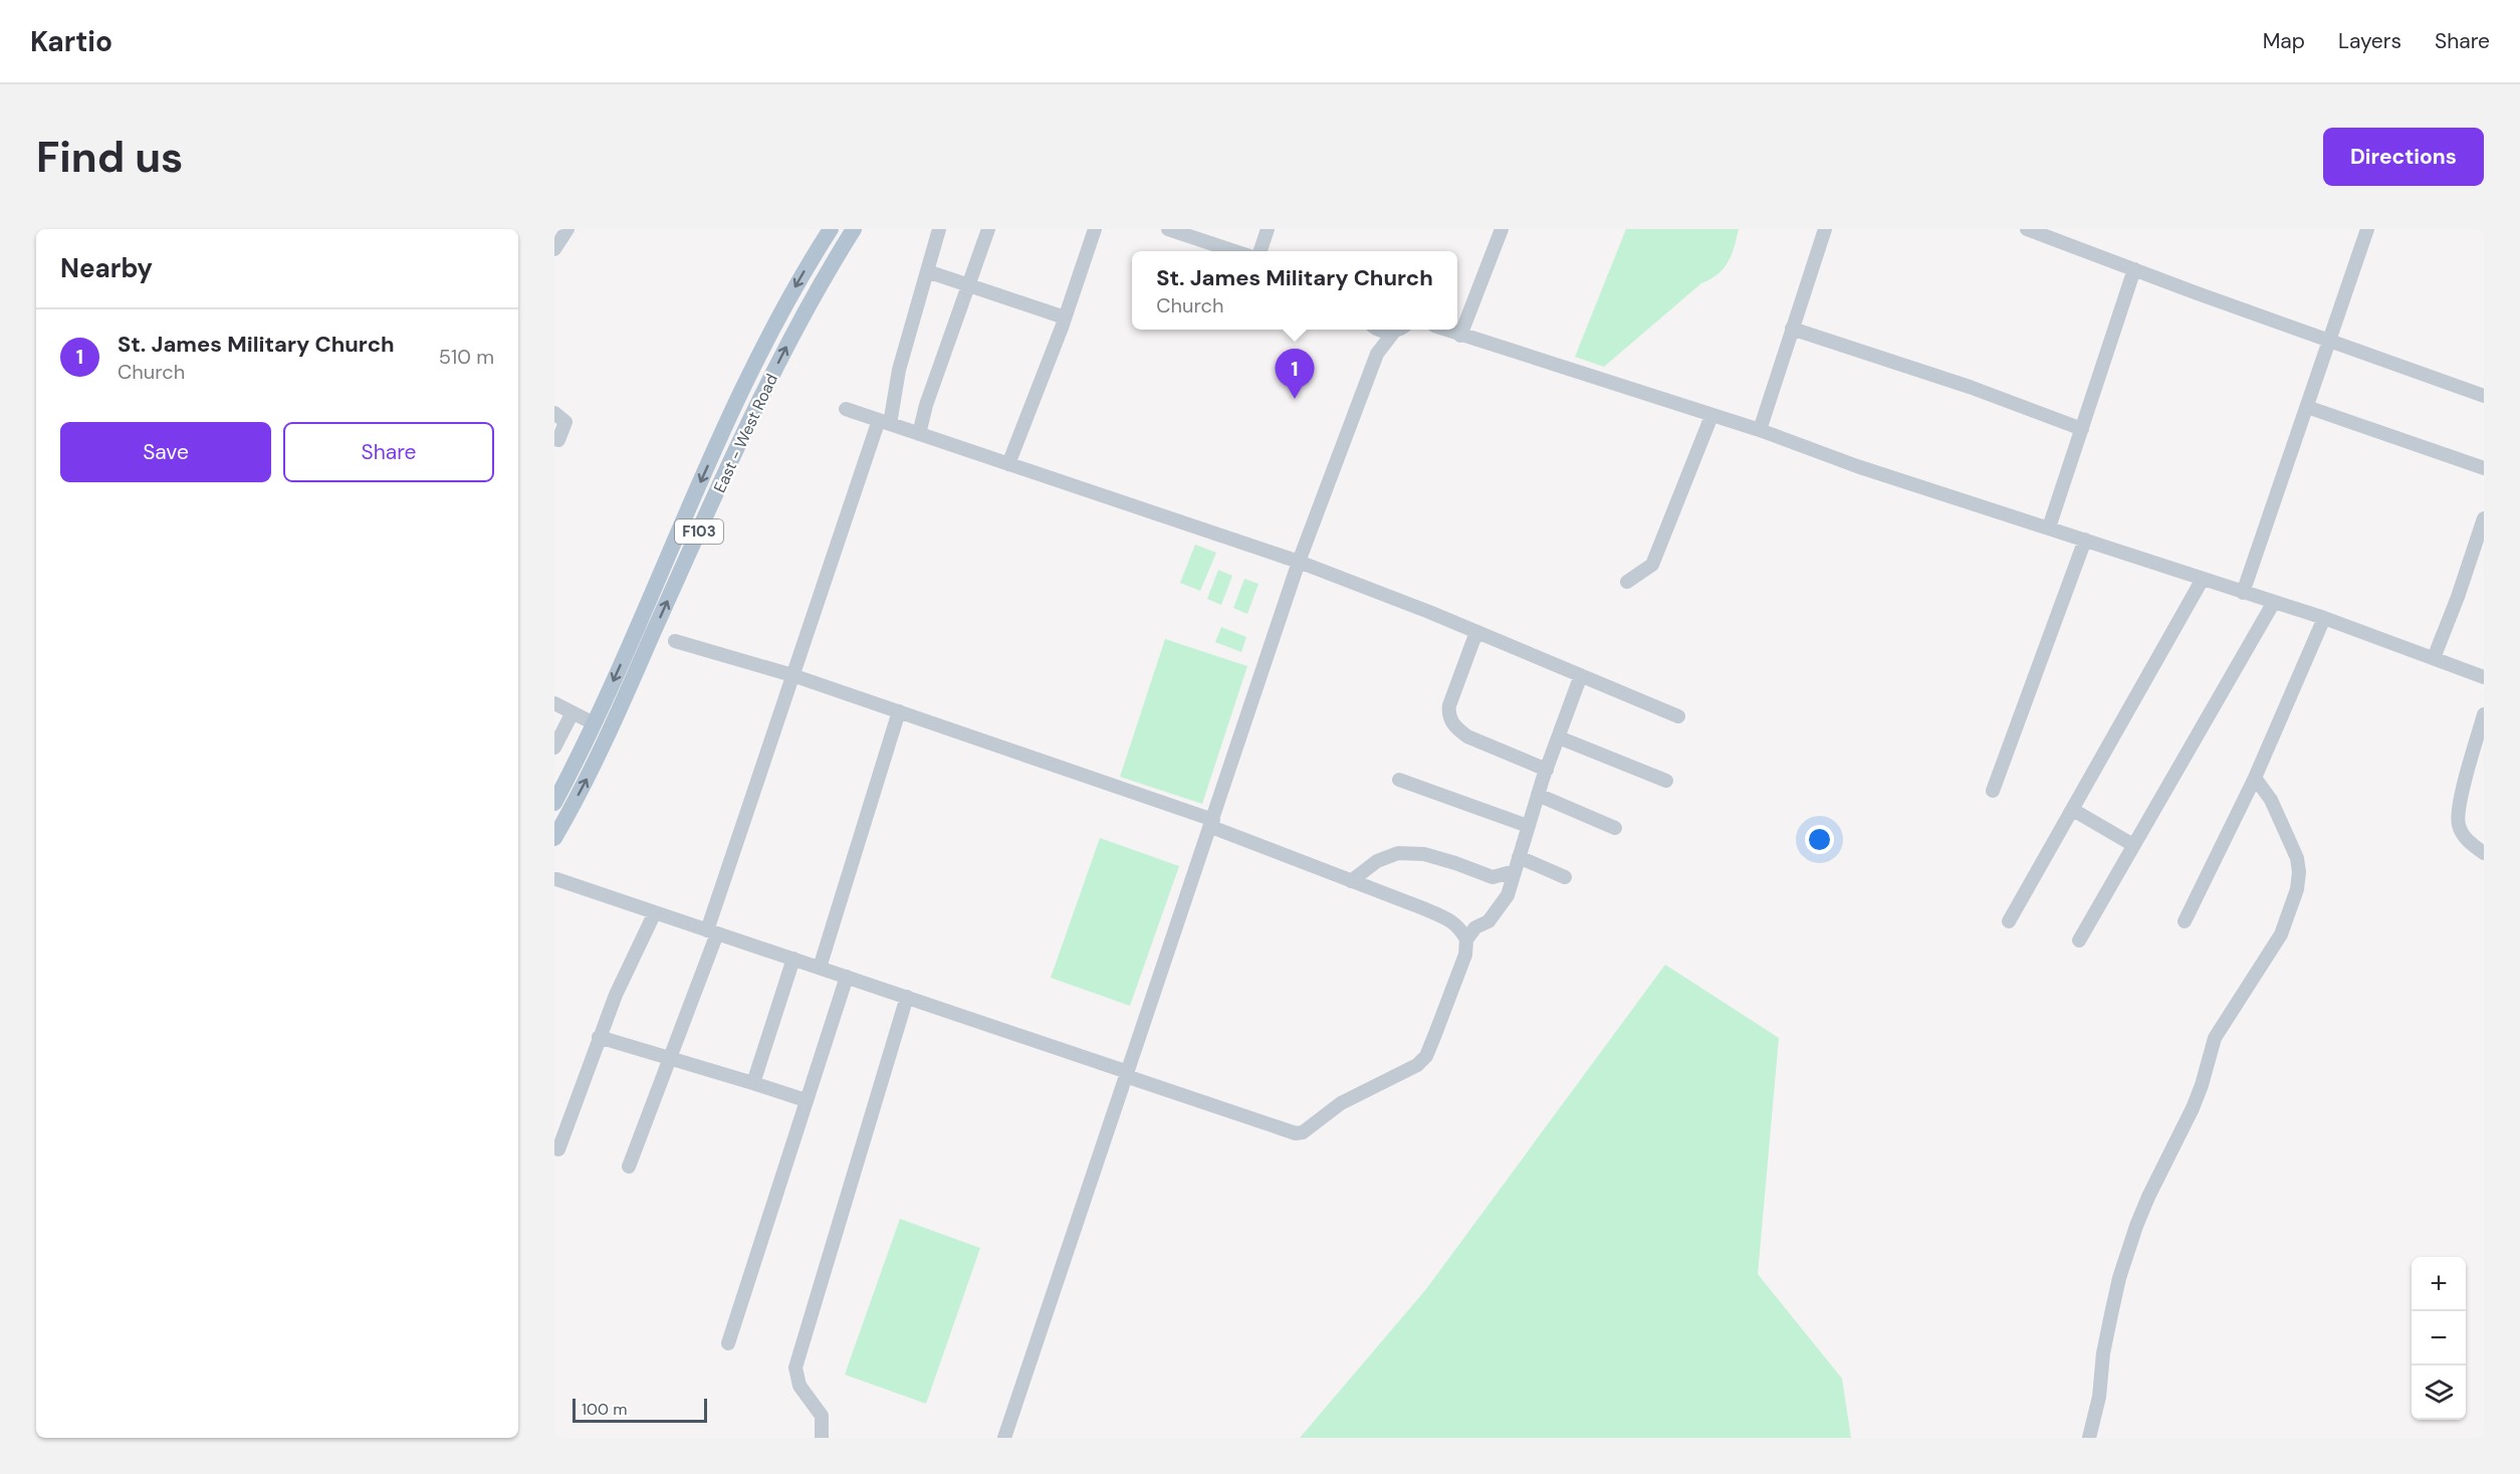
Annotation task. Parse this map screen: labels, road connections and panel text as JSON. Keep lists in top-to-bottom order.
{
  "streets": {
    "main road": ["East - West Road", "F103"]
  },
  "scale_bar": "100 m",
  "page": {
    "header": "Kartio",
    "nav": ["Map", "Layers", "Share"],
    "buttons": [
      "Directions",
      ["Save", "Share"]
    ],
    "title": "Find us",
    "heading": "Nearby",
    "popup": ["St. James Military Church", "Church"],
    "list": [
      {
        "mark": "1",
        "name": "St. James Military Church",
        "note": "Church",
        "value": "510 m"
      }
    ],
    "pins": "1",
    "map_buttons": ["+", "−"],
    "scale": "100 m"
  }
}
